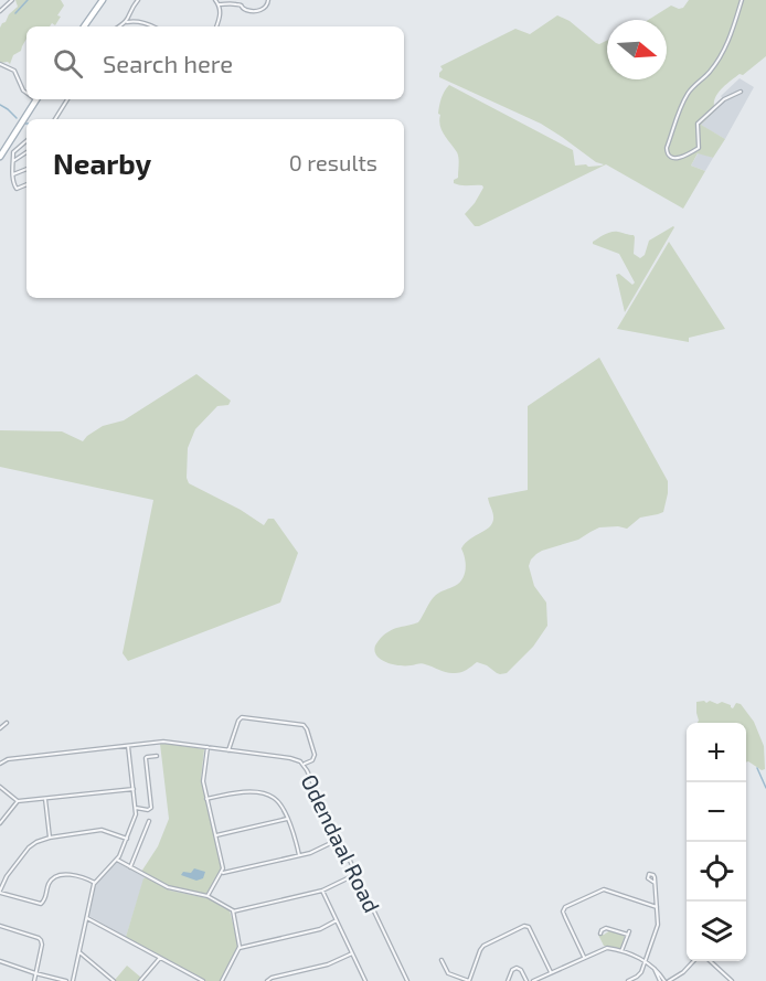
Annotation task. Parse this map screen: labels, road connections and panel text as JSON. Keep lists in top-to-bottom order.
{
  "streets": {
    "street": ["Odendaal Road"]
  },
  "north": "right",
  "page": {
    "search": "Search here",
    "heading": ["Nearby", "0 results"],
    "map_buttons": ["+", "−"]
  }
}
